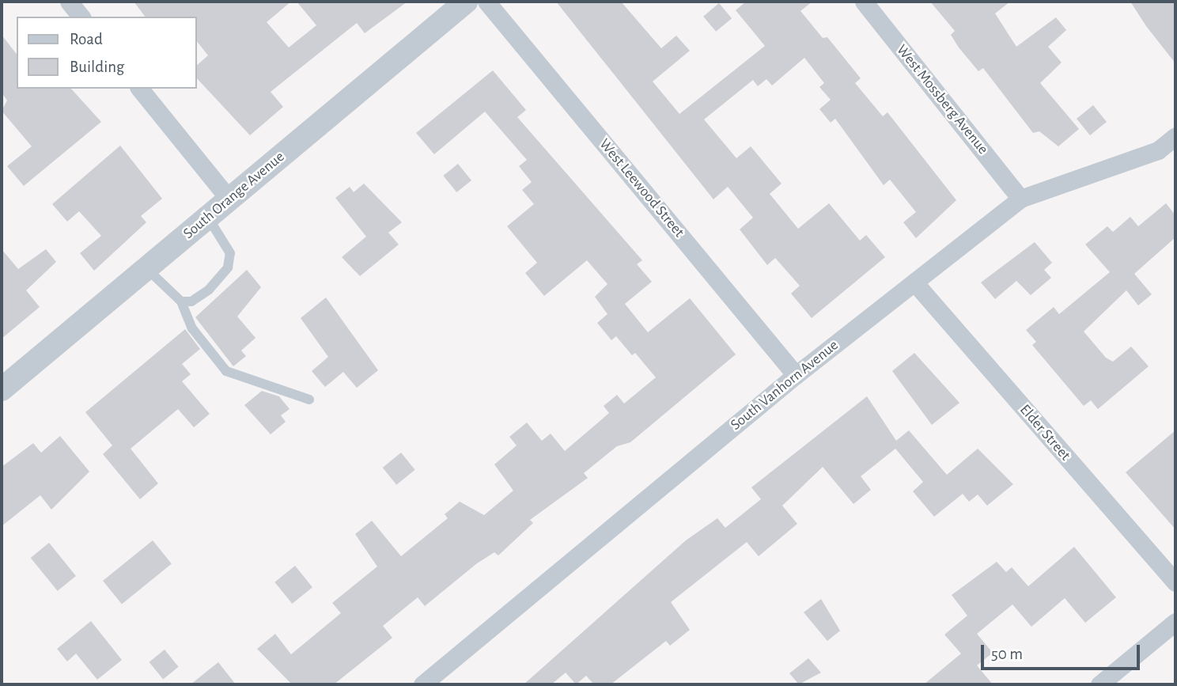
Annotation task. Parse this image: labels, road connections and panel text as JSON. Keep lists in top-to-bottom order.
{
  "streets": {
    "street": [
      "West Mossberg Avenue",
      "West Leewood Street",
      "South Orange Avenue",
      "South Vanhorn Avenue",
      "Elder Street"
    ]
  },
  "crossings": [
    ["West Mossberg Avenue", "South Vanhorn Avenue"],
    ["West Leewood Street", "South Vanhorn Avenue"],
    ["South Vanhorn Avenue", "Elder Street"]
  ],
  "legend": ["Road", "Building"],
  "scale_bar": "50 m"
}
